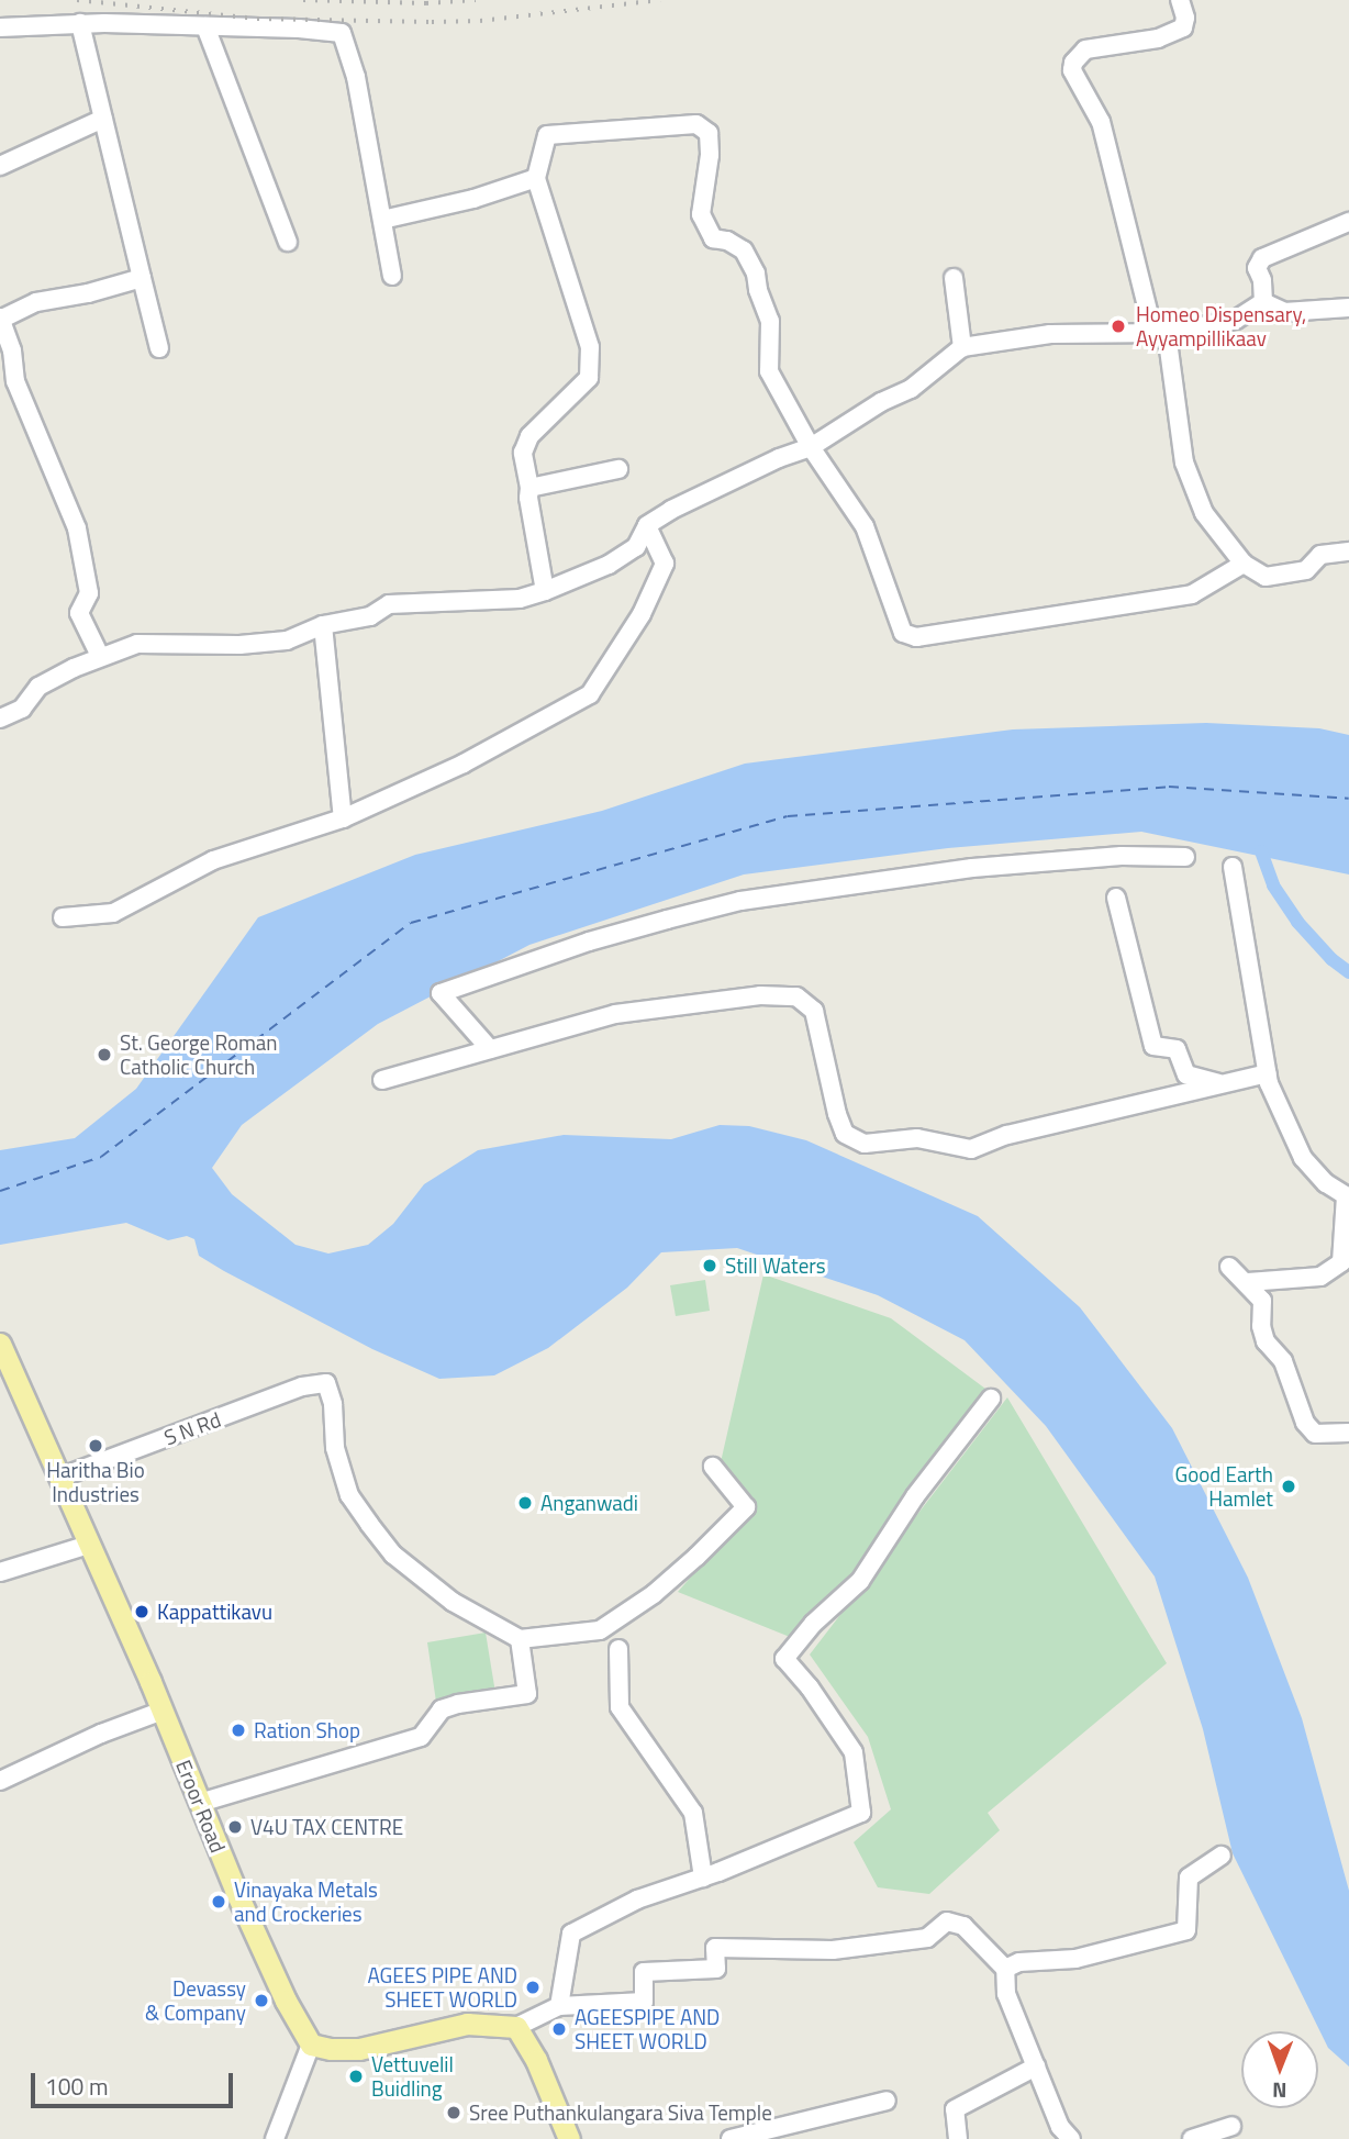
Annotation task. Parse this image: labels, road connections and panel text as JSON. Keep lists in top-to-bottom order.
{
  "streets": {
    "main road": ["Eroor Road"],
    "street": ["S N Rd"]
  },
  "crossings": [
    ["S N Rd", "Eroor Road"]
  ],
  "places": [
    "Homeo Dispensary, Ayyampillikaav",
    "St. George Roman Catholic Church",
    "Still Waters",
    "Haritha Bio Industries",
    "Good Earth Hamlet",
    "Anganwadi",
    "Kappattikavu",
    "Ration Shop",
    "V4U TAX CENTRE",
    "Vinayaka Metals and Crockeries",
    "AGEES PIPE AND SHEET WORLD",
    "Devassy & Company",
    "AGEESPIPE AND SHEET WORLD",
    "Vettuvelil Buidling",
    "Sree Puthankulangara Siva Temple"
  ],
  "scale_bar": "100 m",
  "north": "bottom"
}
